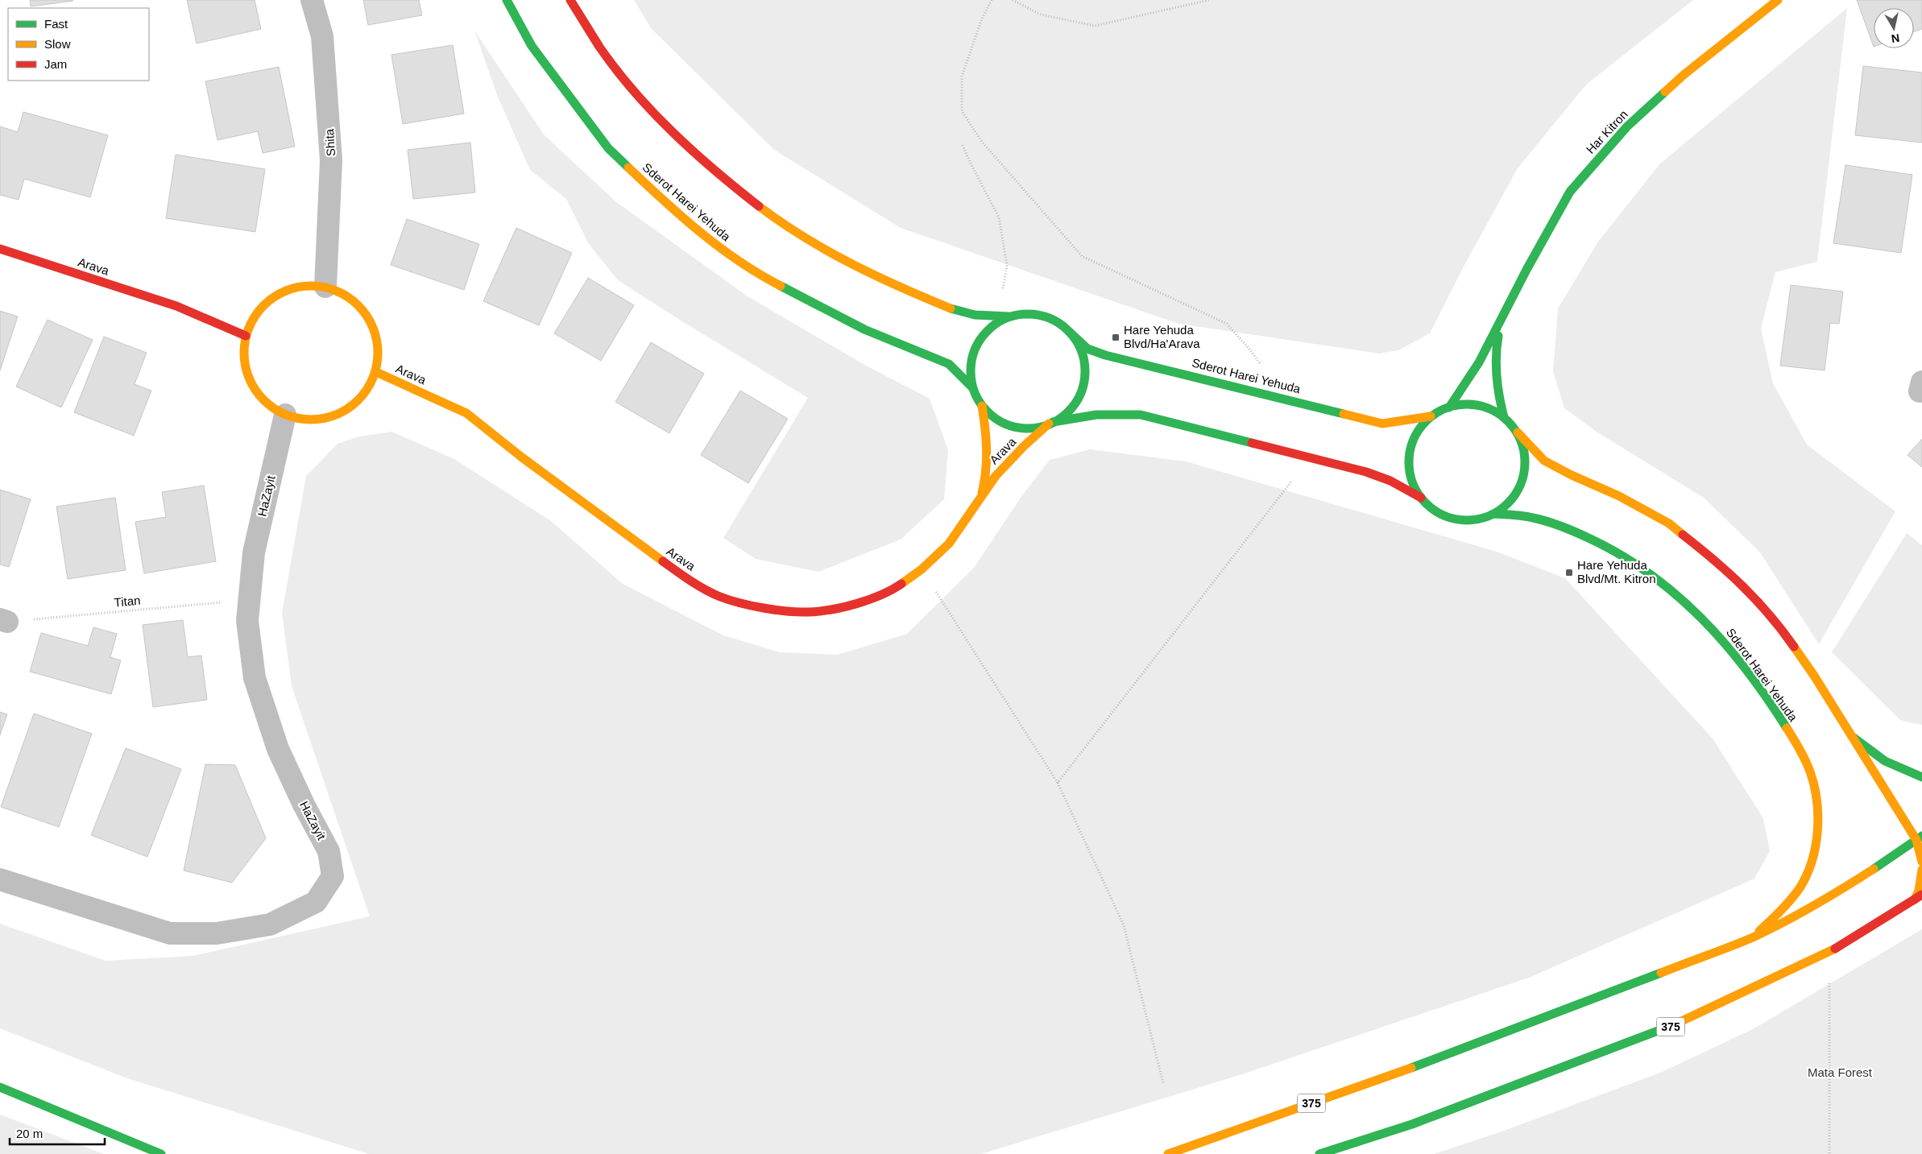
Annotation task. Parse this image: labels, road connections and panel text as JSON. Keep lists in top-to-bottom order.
{
  "streets": {
    "street": [
      "Har Kitron",
      "Shita",
      "Sderot Harei Yehuda",
      "Arava",
      "HaZayit",
      "375"
    ],
    "path": ["Titan"]
  },
  "crossings": [
    ["Har Kitron", "Sderot Harei Yehuda"],
    ["Shita", "Arava"],
    ["Shita", "HaZayit"],
    ["Sderot Harei Yehuda", "Arava"],
    ["Sderot Harei Yehuda", "375"],
    ["Arava", "HaZayit"],
    ["HaZayit", "Titan"]
  ],
  "parks": ["Mata Forest"],
  "places": {
    "transit": ["Hare Yehuda Blvd/Ha'Arava", "Hare Yehuda Blvd/Mt. Kitron"]
  },
  "legend": ["Fast", "Slow", "Jam"],
  "scale_bar": "20 m",
  "north": "bottom"
}
